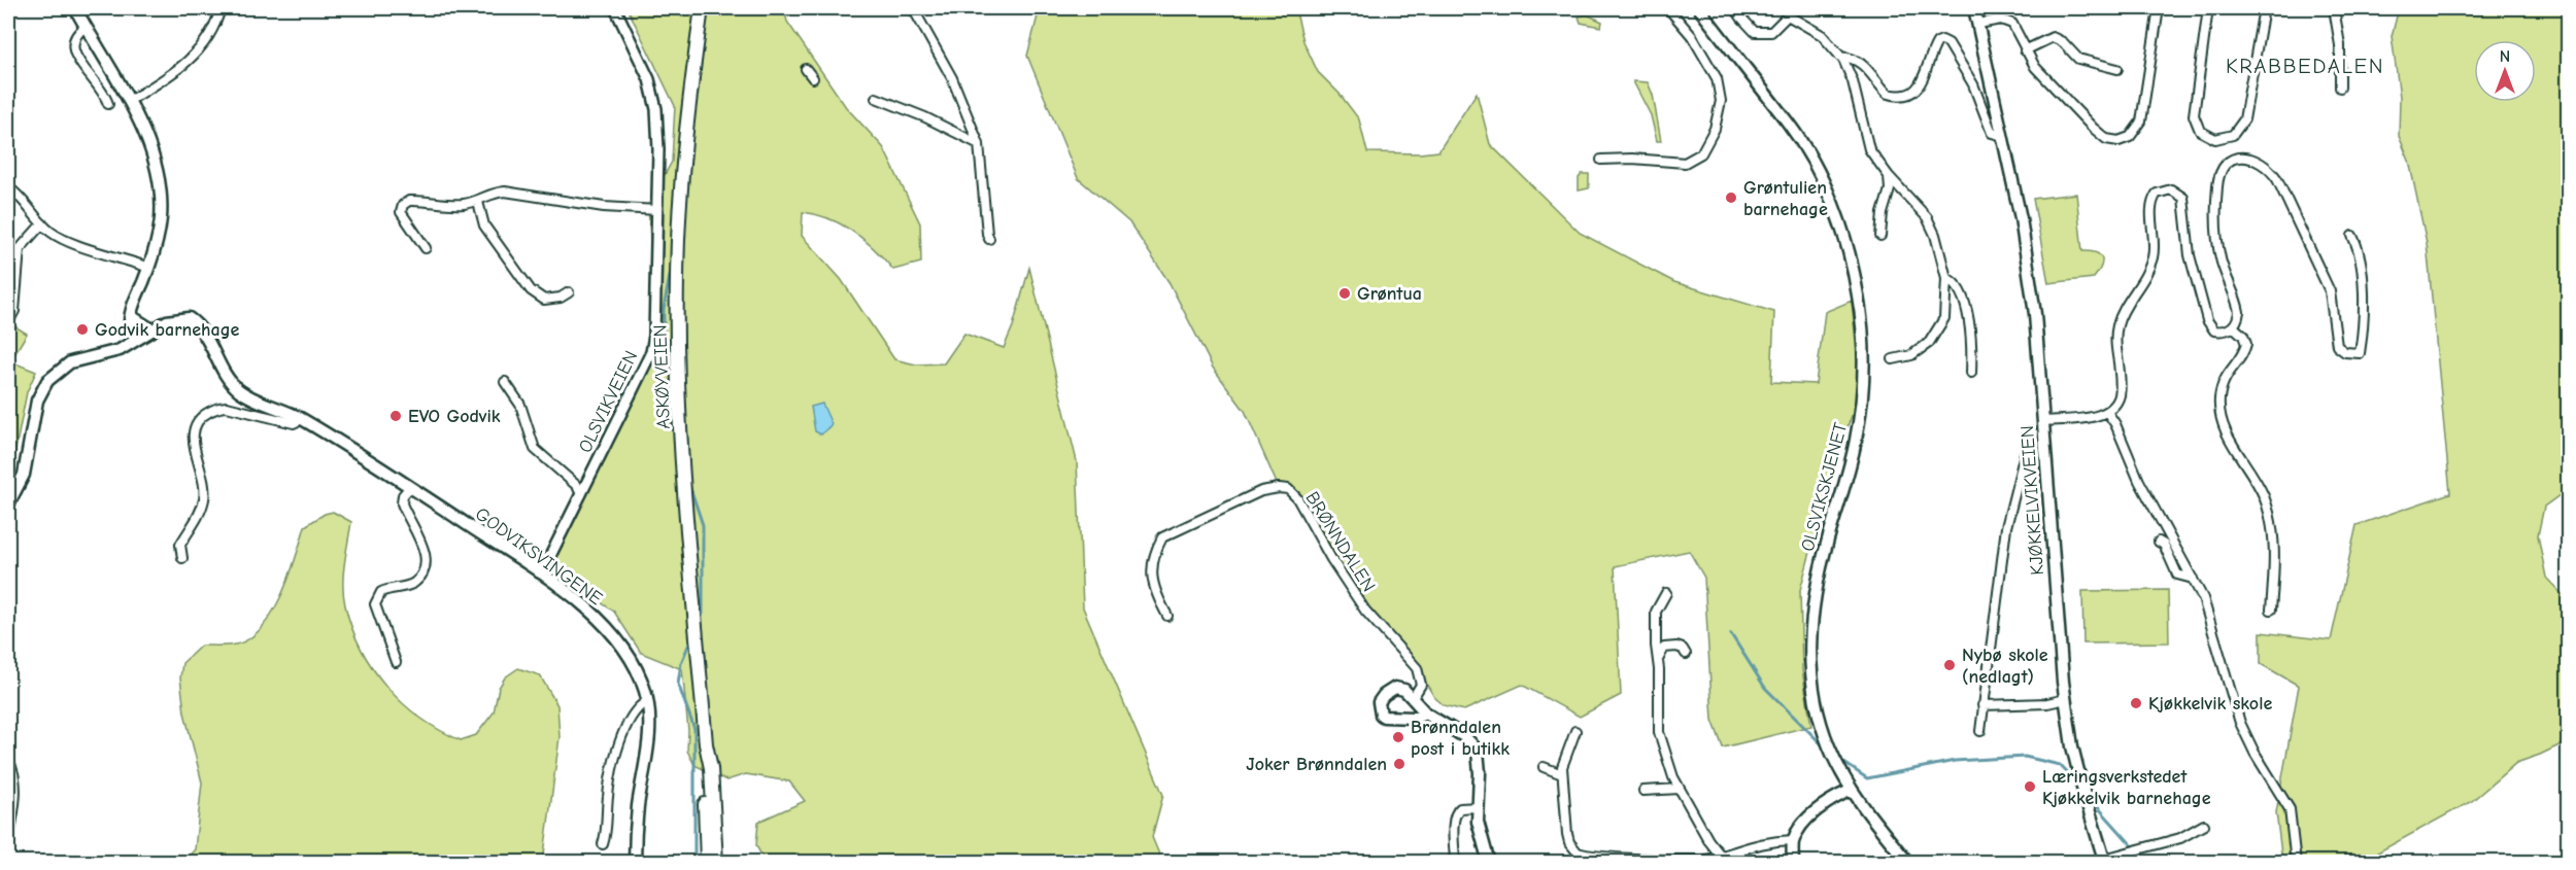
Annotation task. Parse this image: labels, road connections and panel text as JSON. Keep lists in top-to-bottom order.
{
  "streets": {
    "main road": [
      "ASKØYVEIEN",
      "OLSVIKSKJENET",
      "KJØKKELVIKVEIEN",
      "GODVIKSVINGENE"
    ],
    "street": ["OLSVIKVEIEN", "BRØNNDALEN"]
  },
  "crossings": [
    ["OLSVIKVEIEN", "GODVIKSVINGENE"]
  ],
  "districts": ["KRABBEDALEN"],
  "places": [
    "Grøntulien barnehage",
    "Grøntua",
    "Godvik barnehage",
    "EVO Godvik",
    "Nybø skole (nedlagt)",
    "Kjøkkelvik skole",
    "Brønndalen post i butikk",
    "Joker Brønndalen",
    "Læringsverkstedet Kjøkkelvik barnehage"
  ],
  "north": "top"
}
